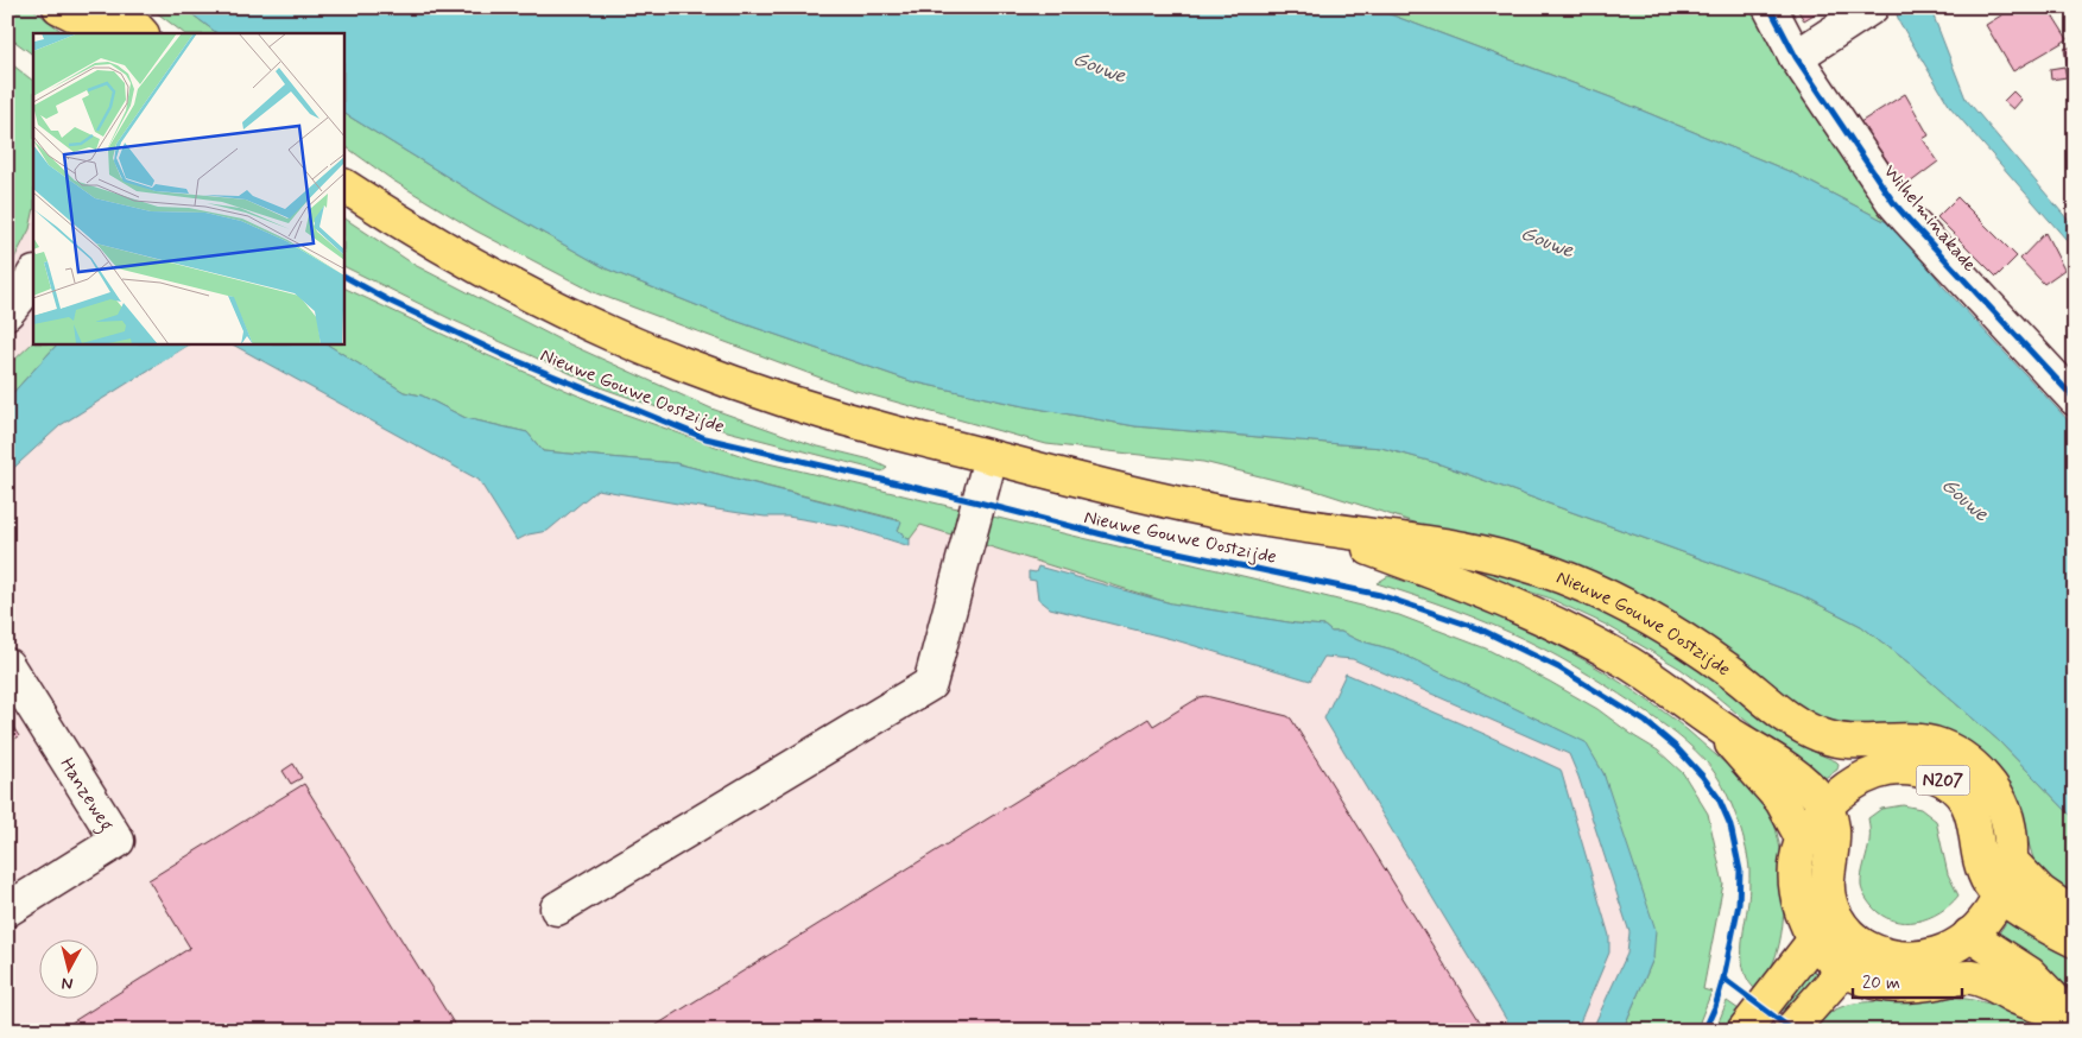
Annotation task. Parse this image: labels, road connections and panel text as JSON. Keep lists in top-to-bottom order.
{
  "streets": {
    "main road": ["Nieuwe Gouwe Oostzijde", "N207"],
    "street": ["Wilhelminakade", "Hanzeweg"]
  },
  "crossings": [
    ["Nieuwe Gouwe Oostzijde", "N207"]
  ],
  "water": ["Gouwe"],
  "scale_bar": "20 m",
  "north": "bottom"
}
